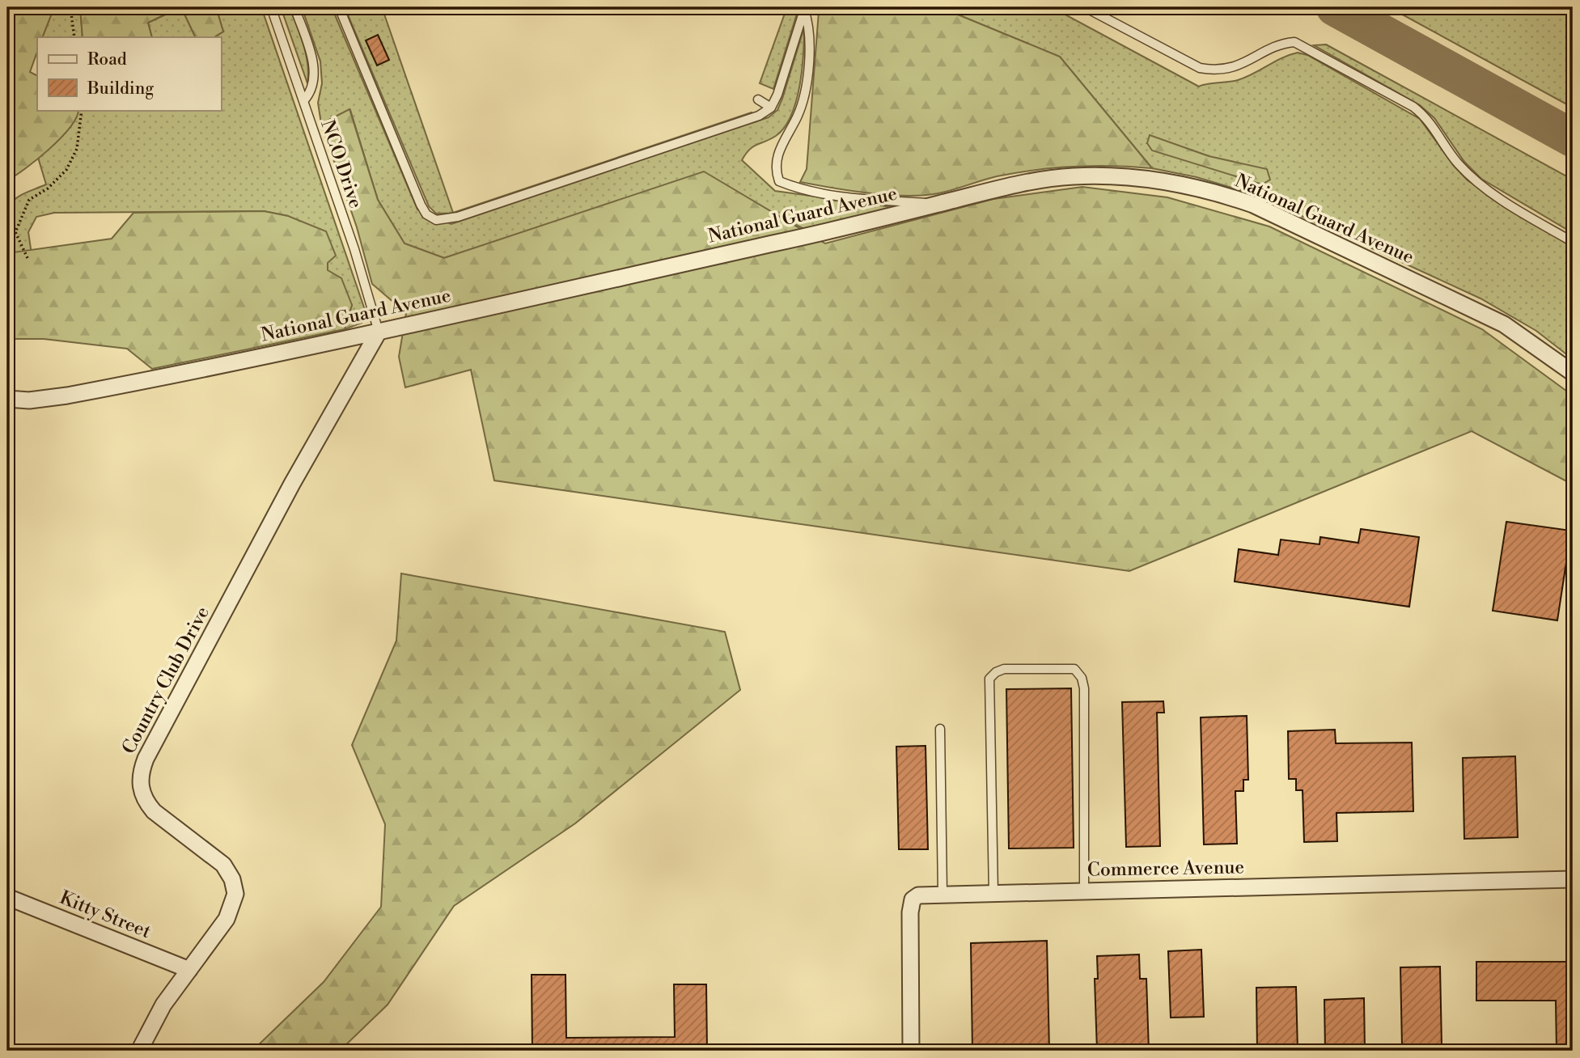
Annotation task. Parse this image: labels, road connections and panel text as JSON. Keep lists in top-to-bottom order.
{
  "streets": {
    "street": [
      "National Guard Avenue",
      "Country Club Drive",
      "Commerce Avenue",
      "Kitty Street"
    ],
    "lane": ["NCO Drive"]
  },
  "crossings": [
    ["NCO Drive", "National Guard Avenue"],
    ["NCO Drive", "Country Club Drive"],
    ["National Guard Avenue", "Country Club Drive"],
    ["Country Club Drive", "Kitty Street"]
  ],
  "legend": ["Road", "Building"]
}
